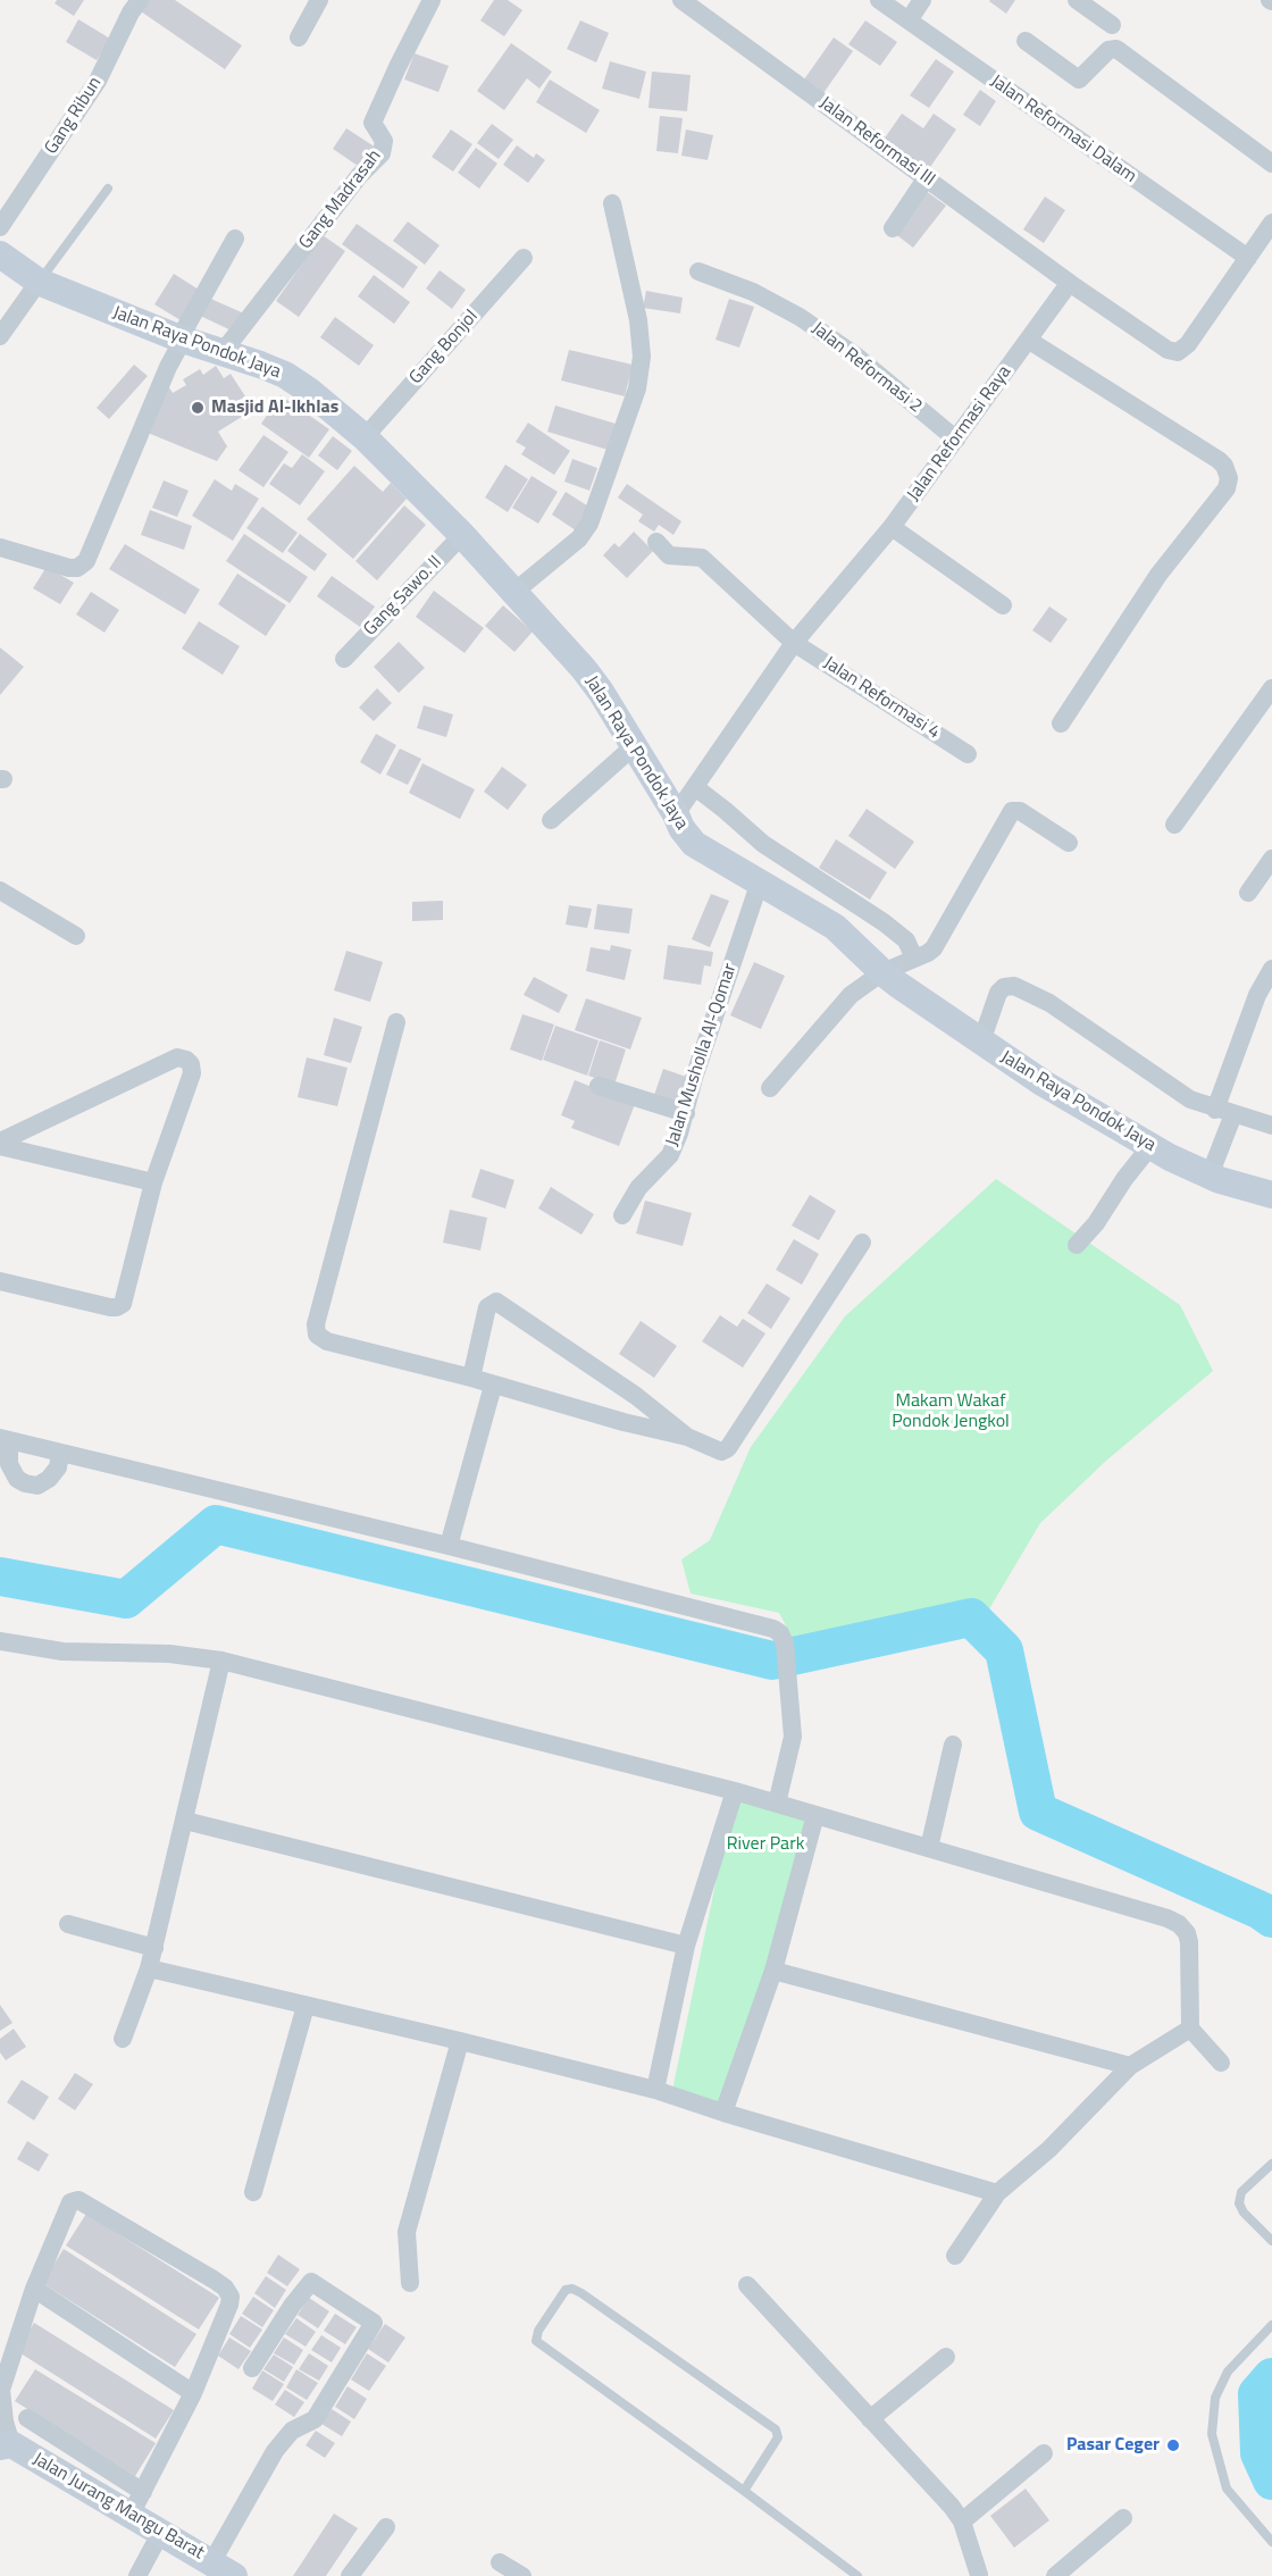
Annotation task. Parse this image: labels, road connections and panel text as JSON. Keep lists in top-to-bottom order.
{
  "streets": {
    "main road": ["Jalan Raya Pondok Jaya", "Jalan Jurang Mangu Barat"],
    "street": [
      "Gang Ribun",
      "Jalan Reformasi Dalam",
      "Jalan Reformasi III",
      "Gang Madrasah",
      "Gang Bonjol",
      "Jalan Reformasi 2",
      "Jalan Reformasi Raya",
      "Gang Sawo. II",
      "Jalan Reformasi 4",
      "Jalan Musholla Al-Qomar"
    ]
  },
  "crossings": [
    ["Jalan Reformasi III", "Jalan Reformasi Raya"],
    ["Gang Madrasah", "Jalan Raya Pondok Jaya"],
    ["Jalan Raya Pondok Jaya", "Gang Bonjol"],
    ["Jalan Raya Pondok Jaya", "Jalan Reformasi Raya"],
    ["Jalan Raya Pondok Jaya", "Gang Sawo. II"],
    ["Jalan Raya Pondok Jaya", "Jalan Musholla Al-Qomar"],
    ["Jalan Reformasi 2", "Jalan Reformasi Raya"],
    ["Jalan Reformasi Raya", "Jalan Reformasi 4"]
  ],
  "parks": ["Makam Wakaf Pondok Jengkol", "River Park"],
  "places": ["Masjid Al-Ikhlas", "Pasar Ceger"]
}
